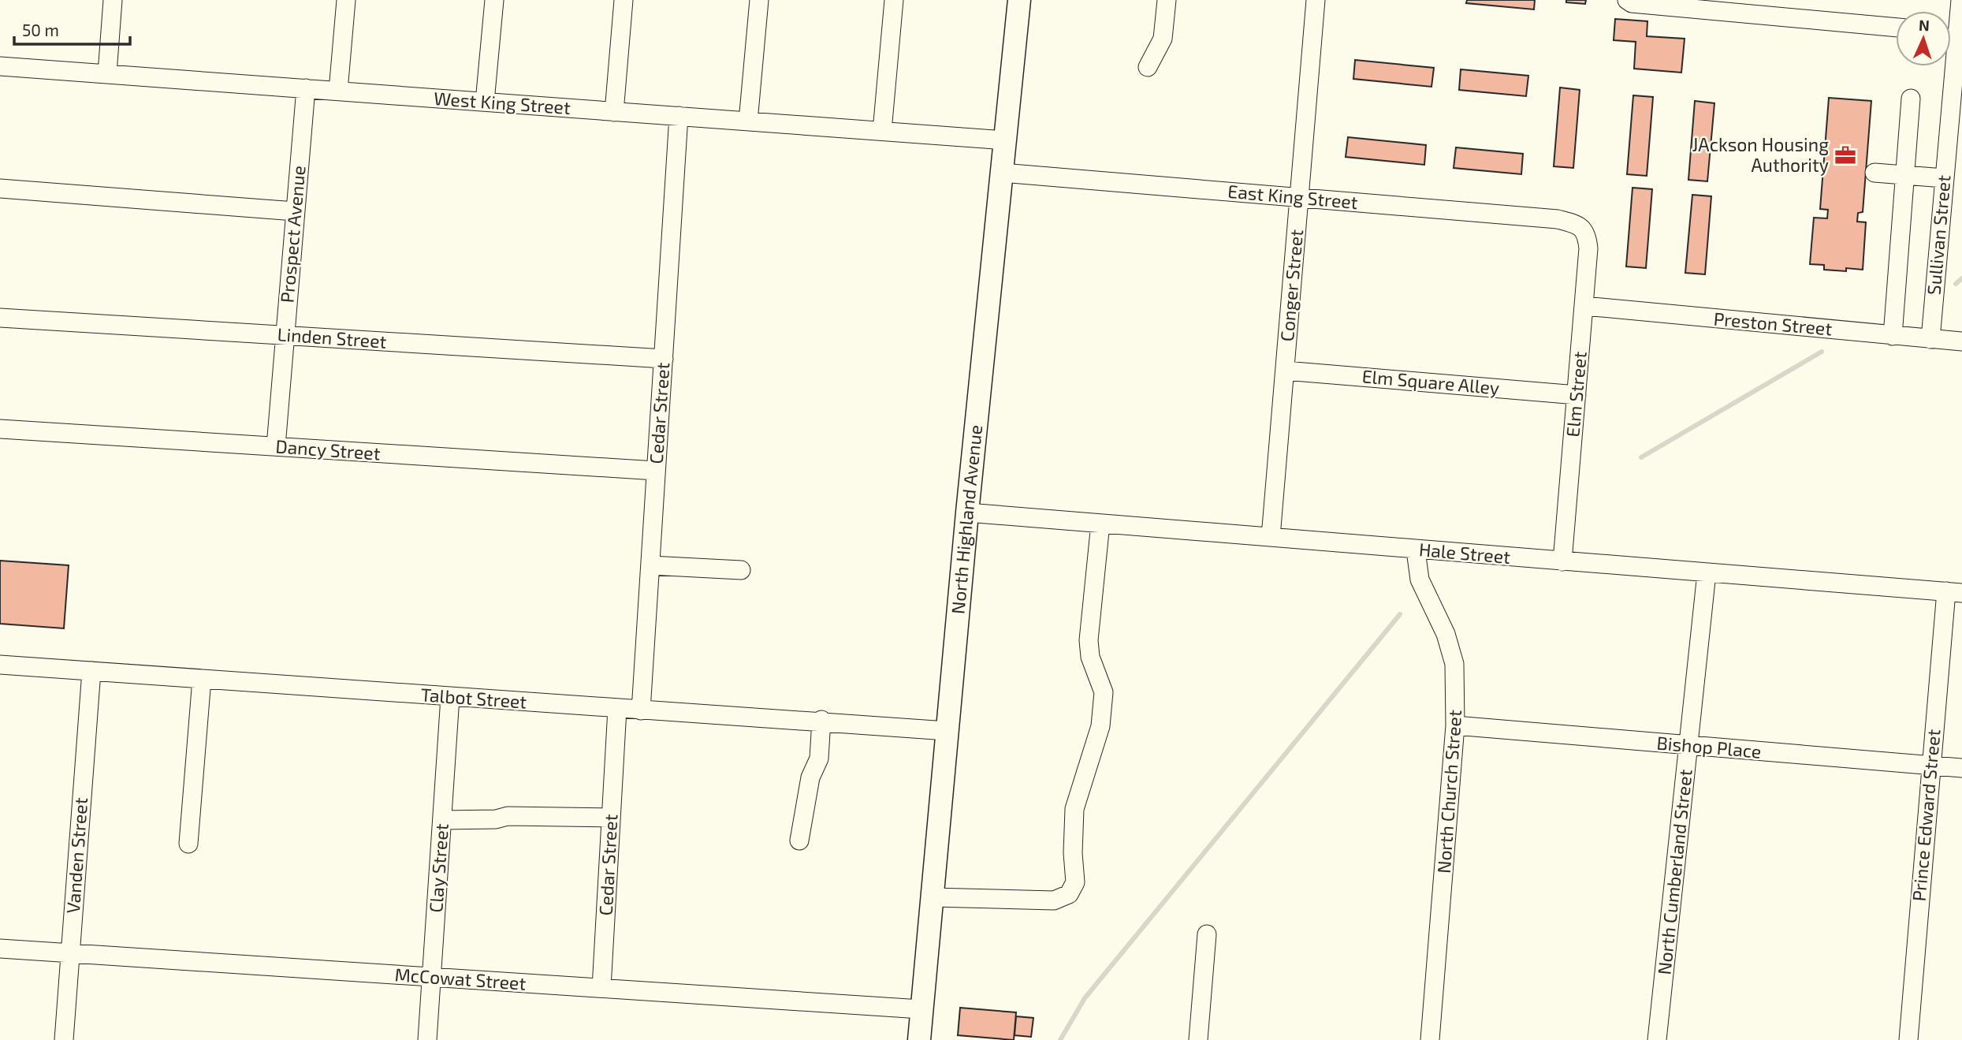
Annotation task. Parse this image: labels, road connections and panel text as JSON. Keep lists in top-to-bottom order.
{
  "streets": {
    "main road": ["North Highland Avenue"],
    "street": [
      "West King Street",
      "East King Street",
      "Prospect Avenue",
      "Sullivan Street",
      "Conger Street",
      "Preston Street",
      "Linden Street",
      "Elm Square Alley",
      "Elm Street",
      "Cedar Street",
      "Dancy Street",
      "Hale Street",
      "Talbot Street",
      "Bishop Place",
      "North Church Street",
      "Prince Edward Street",
      "Vanden Street",
      "Clay Street",
      "North Cumberland Street",
      "McCowat Street"
    ]
  },
  "crossings": [
    ["West King Street", "Prospect Avenue"],
    ["West King Street", "Cedar Street"],
    ["West King Street", "North Highland Avenue"],
    ["East King Street", "Conger Street"],
    ["East King Street", "Elm Street"],
    ["East King Street", "North Highland Avenue"],
    ["Prospect Avenue", "Linden Street"],
    ["Prospect Avenue", "Dancy Street"],
    ["Sullivan Street", "Preston Street"],
    ["Conger Street", "Elm Square Alley"],
    ["Conger Street", "Hale Street"],
    ["Preston Street", "Elm Street"],
    ["Linden Street", "Cedar Street"],
    ["Elm Square Alley", "Elm Street"],
    ["Elm Street", "Hale Street"],
    ["Cedar Street", "Dancy Street"],
    ["Cedar Street", "Talbot Street"],
    ["Cedar Street", "McCowat Street"],
    ["North Highland Avenue", "Hale Street"],
    ["North Highland Avenue", "Talbot Street"],
    ["North Highland Avenue", "McCowat Street"],
    ["Hale Street", "North Church Street"],
    ["Hale Street", "Prince Edward Street"],
    ["Hale Street", "North Cumberland Street"],
    ["Talbot Street", "Vanden Street"],
    ["Talbot Street", "Clay Street"],
    ["Bishop Place", "North Church Street"],
    ["Bishop Place", "Prince Edward Street"],
    ["Bishop Place", "North Cumberland Street"],
    ["Vanden Street", "McCowat Street"],
    ["Clay Street", "McCowat Street"]
  ],
  "places": {
    "office": ["JAckson Housing Authority"]
  },
  "scale_bar": "50 m",
  "north": "top"
}
